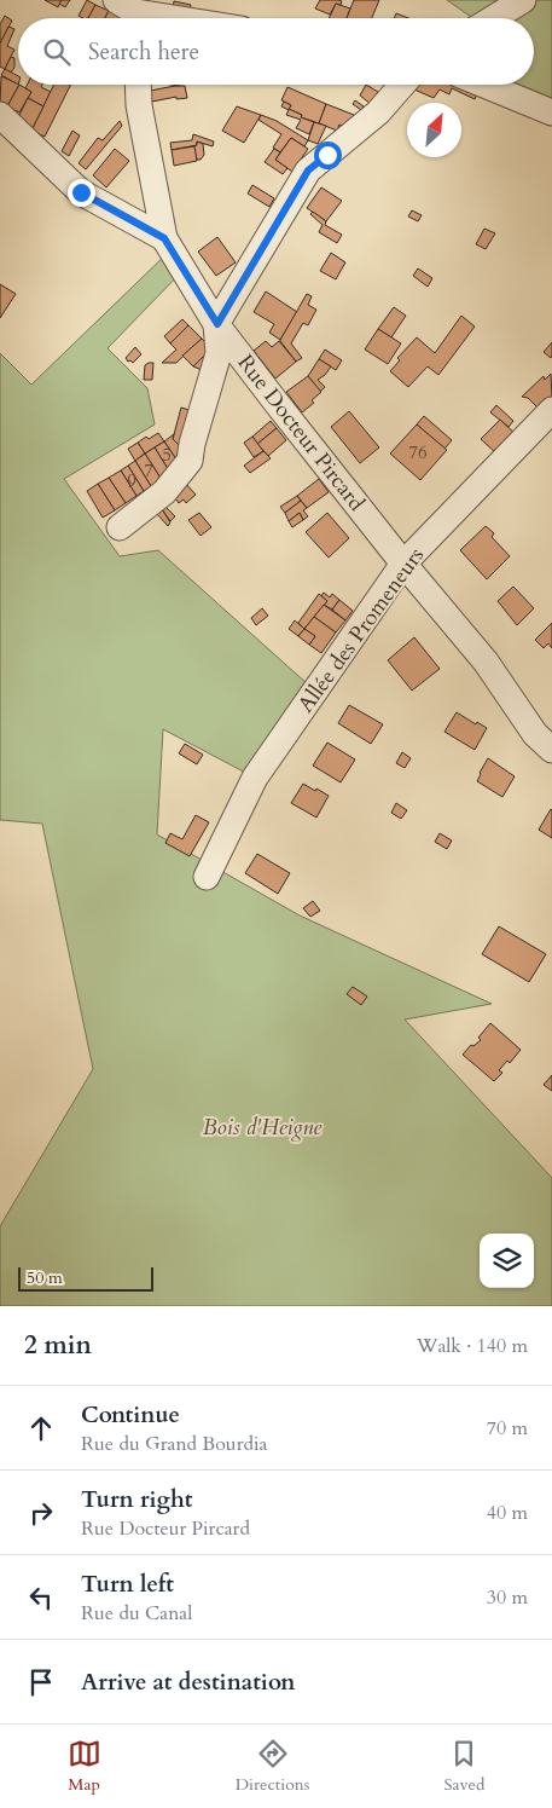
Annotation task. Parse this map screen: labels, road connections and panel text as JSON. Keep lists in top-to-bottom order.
{
  "streets": {
    "street": ["Rue Docteur Pircard", "Allée des Promeneurs"]
  },
  "crossings": [
    ["Rue Docteur Pircard", "Allée des Promeneurs"]
  ],
  "parks": ["Bois d'Heigne"],
  "house_numbers": [
    "76",
    "5",
    "7",
    "9"
  ],
  "scale_bar": "50 m",
  "north": "top right",
  "page": {
    "search": "Search here",
    "scale": "50 m",
    "heading": ["2 min", "Walk · 140 m"],
    "list": [
      ["Continue", "Rue du Grand Bourdia", "70 m"],
      ["Turn right", "Rue Docteur Pircard", "40 m"],
      ["Turn left", "Rue du Canal", "30 m"],
      "Arrive at destination"
    ],
    "nav": ["Map", "Directions", "Saved"]
  }
}
